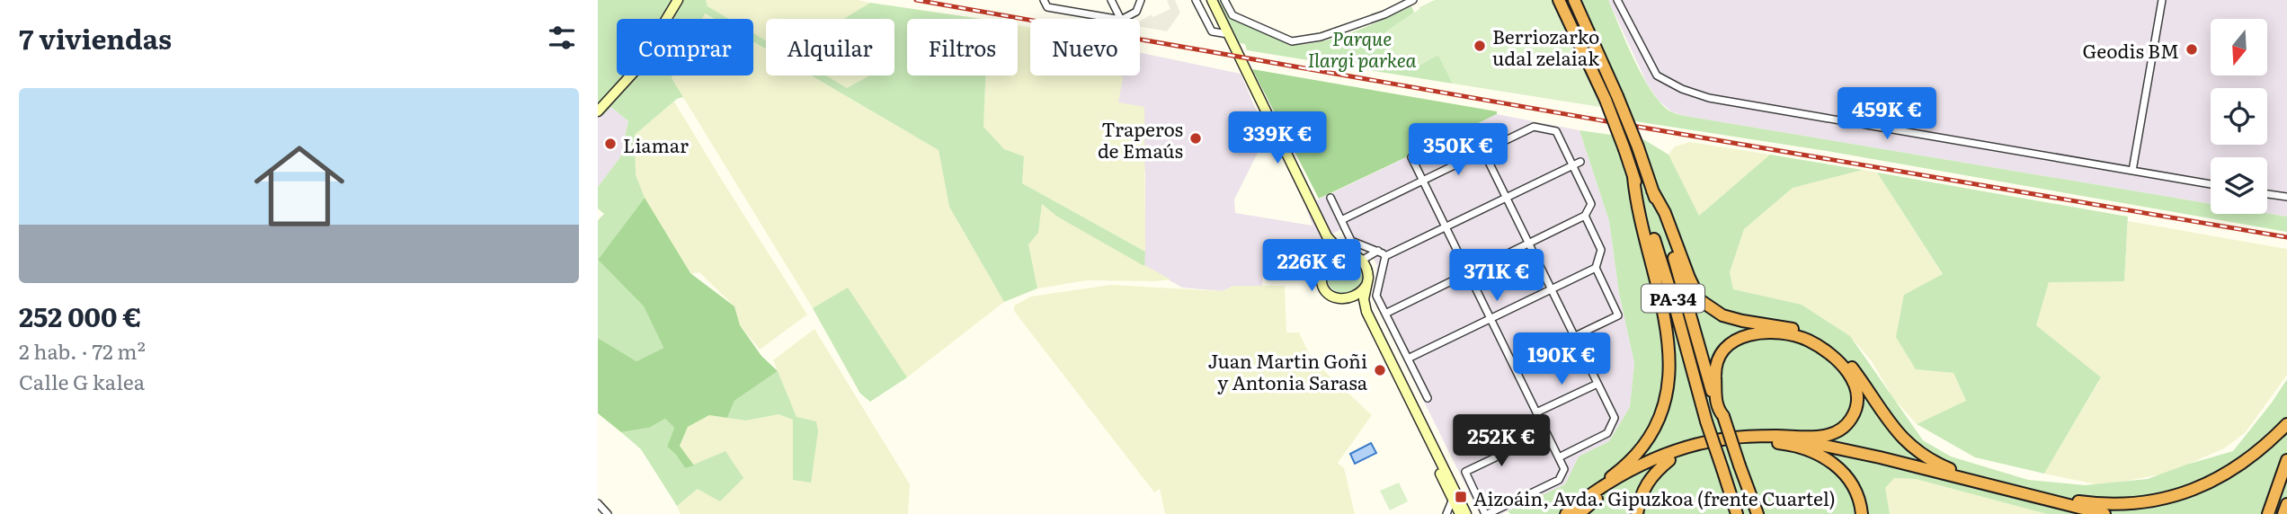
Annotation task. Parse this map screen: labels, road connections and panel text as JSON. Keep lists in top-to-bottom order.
{
  "streets": {
    "highway": ["PA-34"]
  },
  "parks": ["Parque Ilargi parkea"],
  "places": {
    "other": [
      "Berriozarko udal zelaiak",
      "Geodis BM",
      "Traperos de Emaús",
      "Liamar",
      "Juan Martin Goñi y Antonia Sarasa"
    ],
    "transit": ["Aizoáin, Avda. Gipuzkoa (frente Cuartel)"]
  },
  "north": "bottom",
  "page": {
    "heading": "7 viviendas",
    "chip": [
      "Comprar",
      "Alquilar",
      "Filtros",
      "Nuevo"
    ],
    "list": [
      {
        "name": "252 000 €",
        "note": "2 hab. · 72 m² · Calle G kalea"
      }
    ],
    "price": [
      "459K €",
      "339K €",
      "350K €",
      "226K €",
      "371K €",
      "190K €",
      "252K €"
    ]
  }
}
